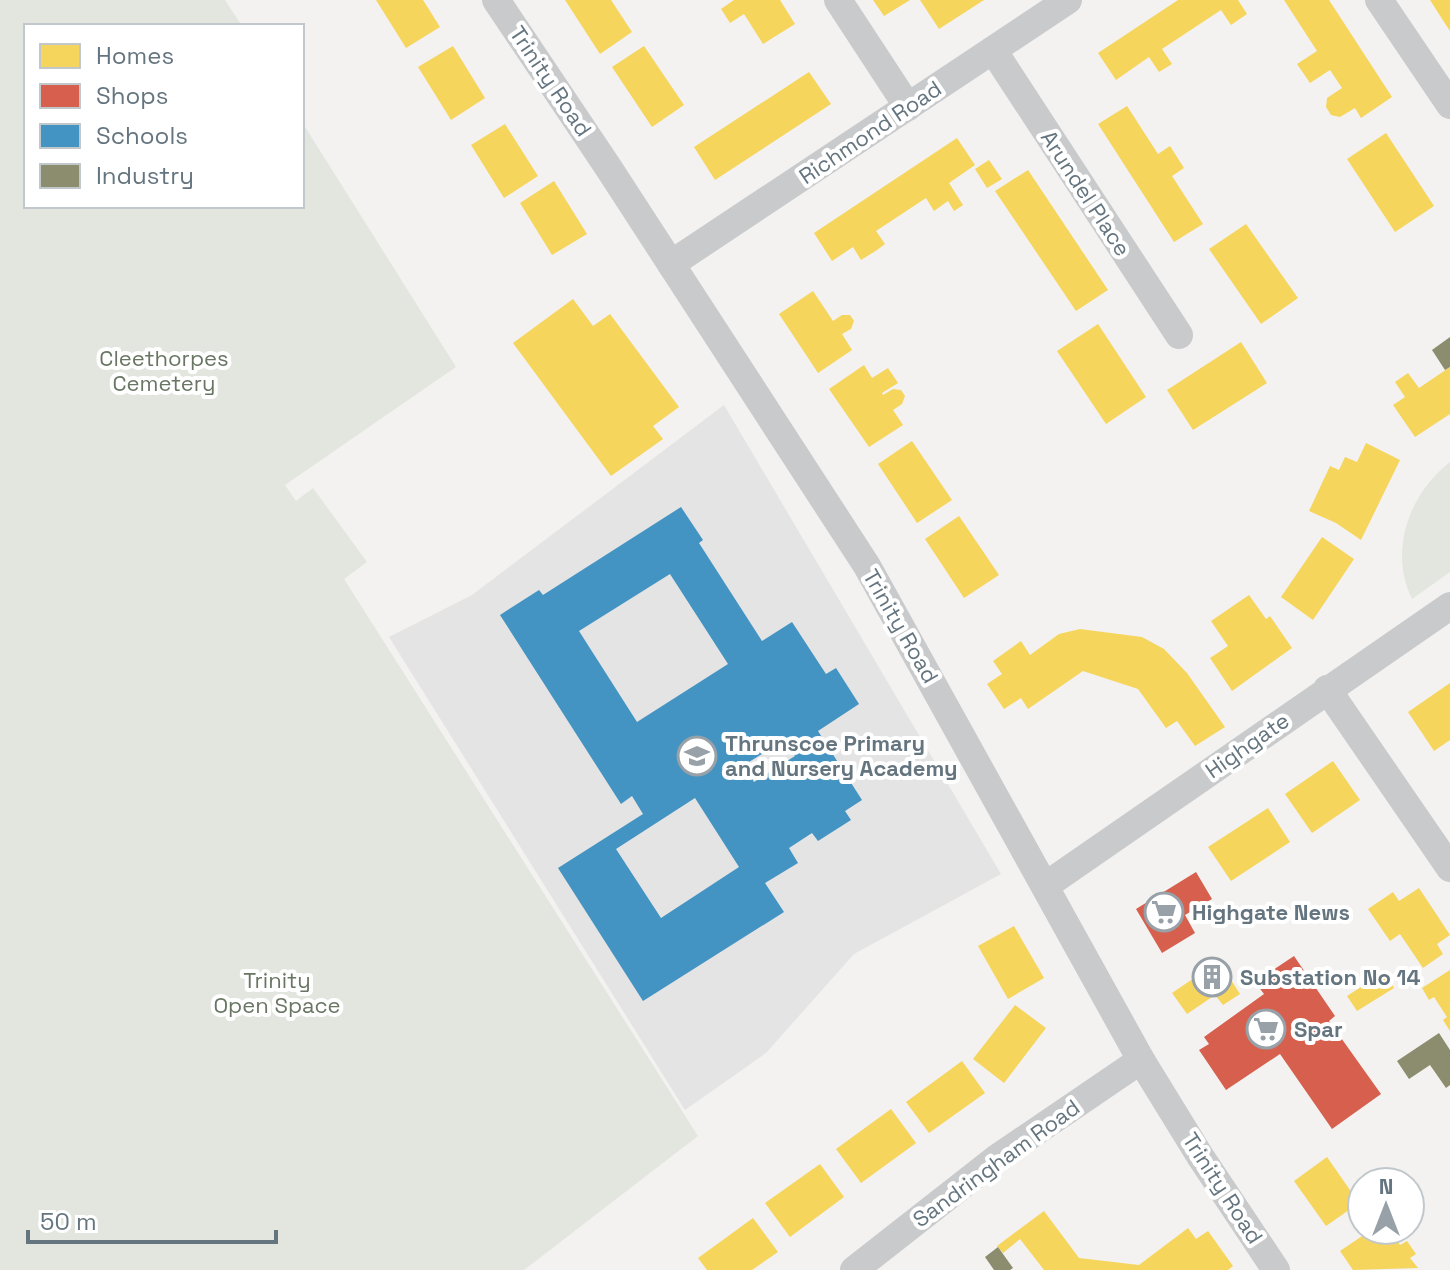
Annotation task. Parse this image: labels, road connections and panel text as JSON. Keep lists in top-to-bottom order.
{
  "streets": {
    "street": [
      "Trinity Road",
      "Richmond Road",
      "Arundel Place",
      "Highgate",
      "Sandringham Road"
    ]
  },
  "crossings": [
    ["Trinity Road", "Richmond Road"],
    ["Trinity Road", "Highgate"],
    ["Trinity Road", "Sandringham Road"],
    ["Richmond Road", "Arundel Place"]
  ],
  "parks": ["Cleethorpes Cemetery", "Trinity Open Space"],
  "places": {
    "school or university": ["Thrunscoe Primary and Nursery Academy"],
    "supermarket": ["Highgate News", "Spar"],
    "building": ["Substation No 14"]
  },
  "legend": [
    "Homes",
    "Shops",
    "Schools",
    "Industry"
  ],
  "scale_bar": "50 m",
  "north": "top"
}
